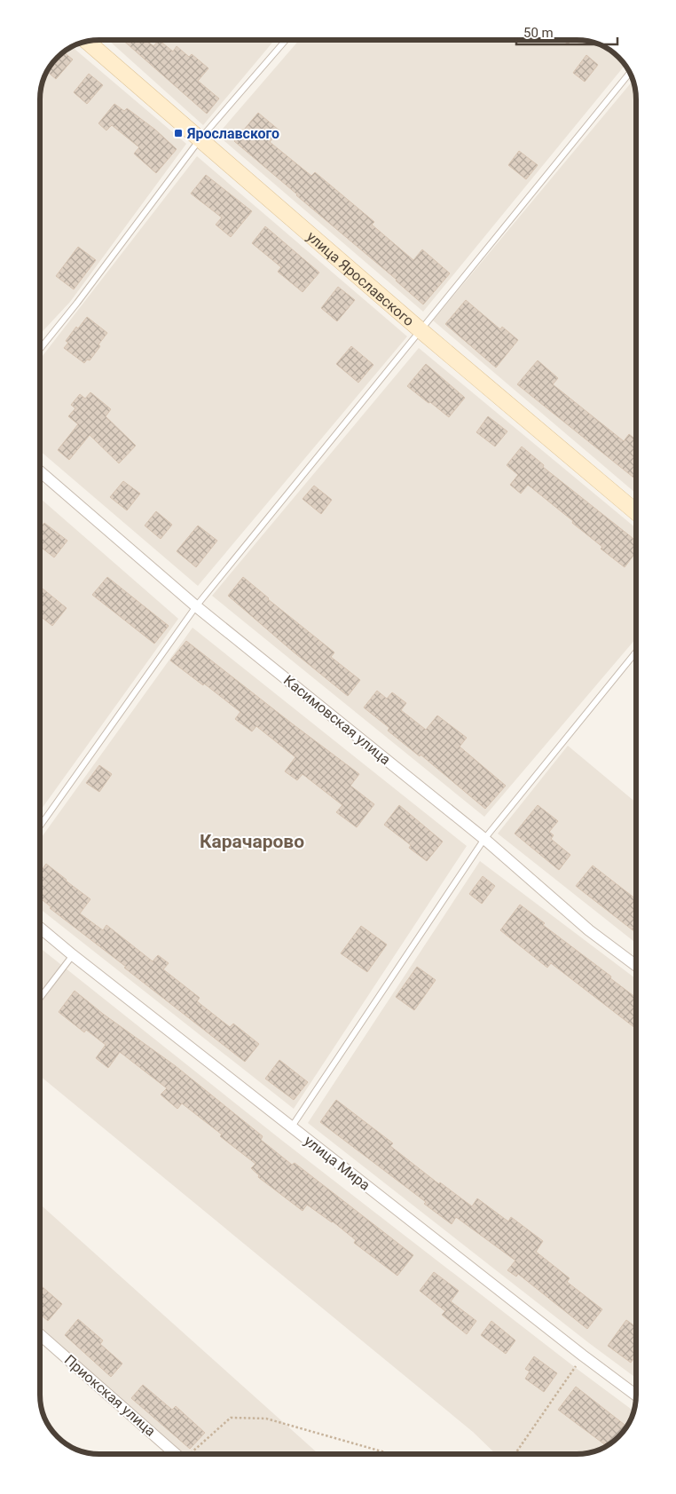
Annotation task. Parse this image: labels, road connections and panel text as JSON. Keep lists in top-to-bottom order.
{
  "streets": {
    "street": [
      "улица Ярославского",
      "Касимовская улица",
      "улица Мира",
      "Приокская улица"
    ]
  },
  "districts": ["Карачарово"],
  "places": {
    "transit": ["Ярославского"]
  },
  "scale_bar": "50 m"
}
